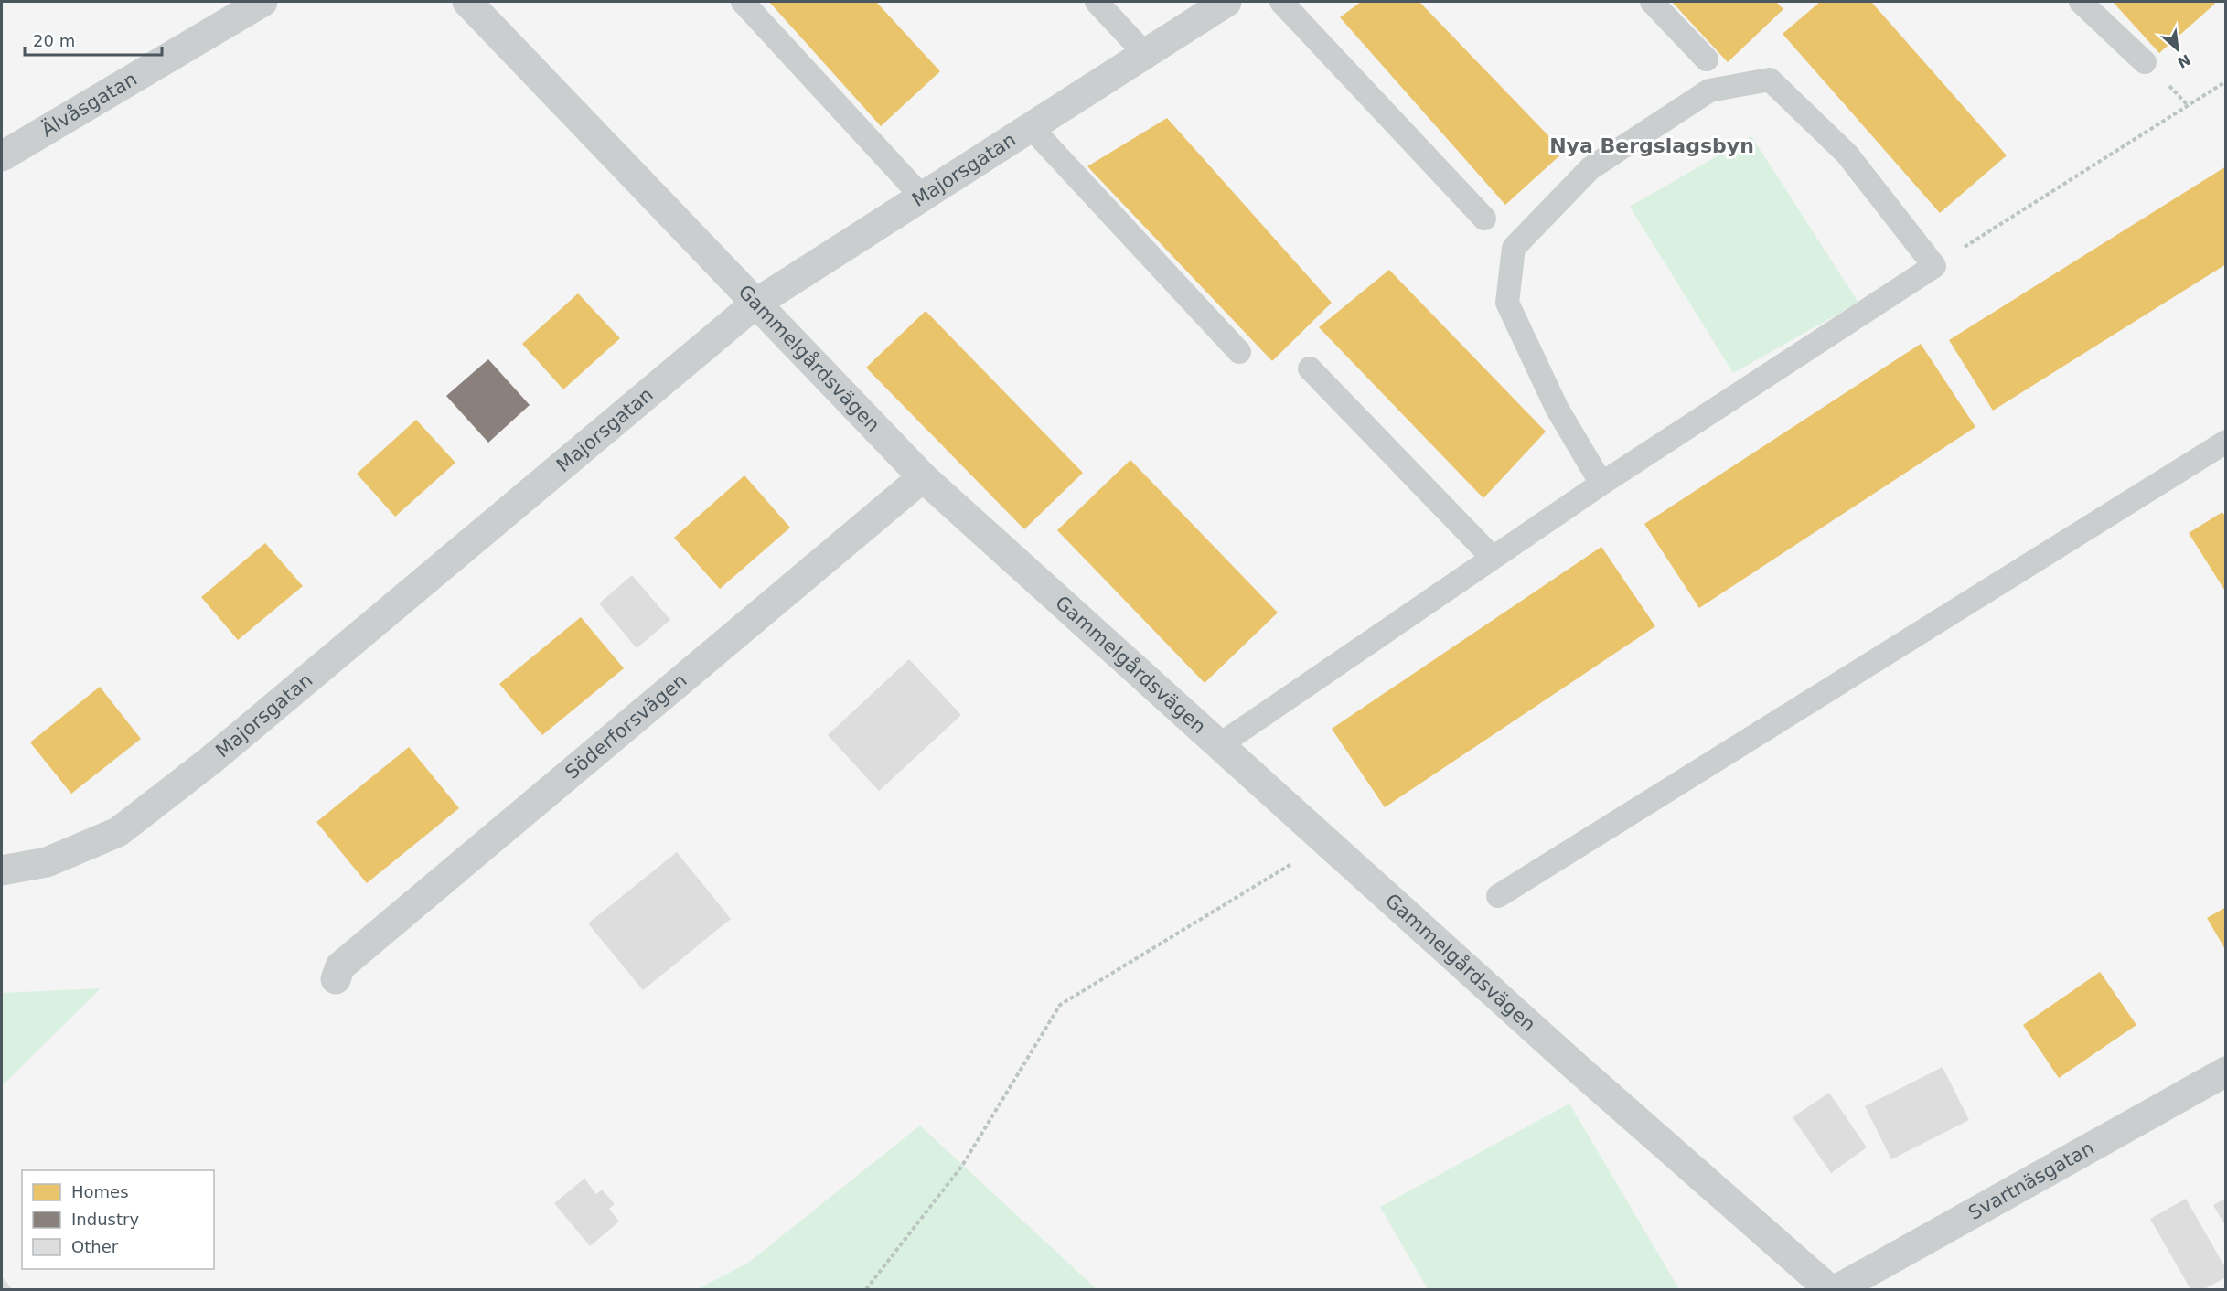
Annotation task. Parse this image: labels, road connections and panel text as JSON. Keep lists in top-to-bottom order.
{
  "streets": {
    "street": [
      "Älvåsgatan",
      "Majorsgatan",
      "Gammelgårdsvägen",
      "Söderforsvägen",
      "Svartnäsgatan"
    ]
  },
  "crossings": [
    ["Majorsgatan", "Gammelgårdsvägen"],
    ["Gammelgårdsvägen", "Söderforsvägen"]
  ],
  "districts": ["Nya Bergslagsbyn"],
  "legend": ["Homes", "Industry", "Other"],
  "scale_bar": "20 m",
  "north": "bottom right"
}
